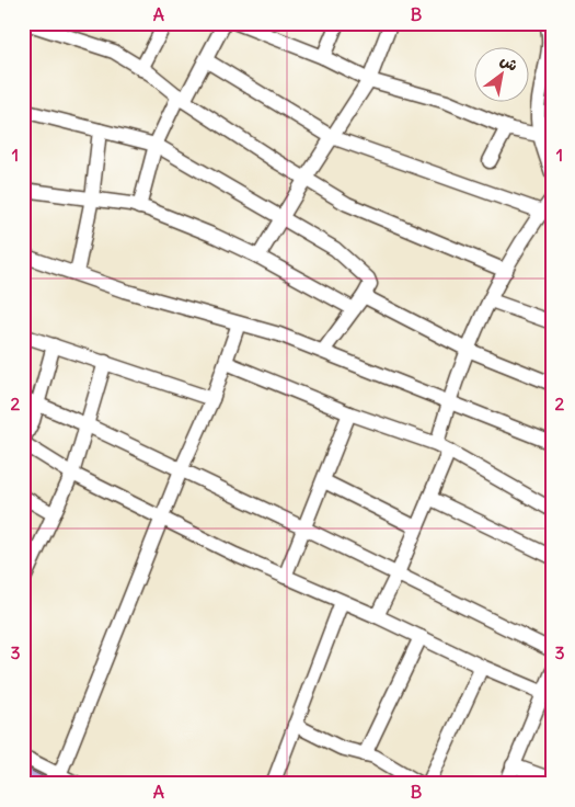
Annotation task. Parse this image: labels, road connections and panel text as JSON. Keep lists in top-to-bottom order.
{
  "north": "top right",
  "grid": {
    "columns": ["A", "B"],
    "rows": ["1", "2", "3"]
  }
}
